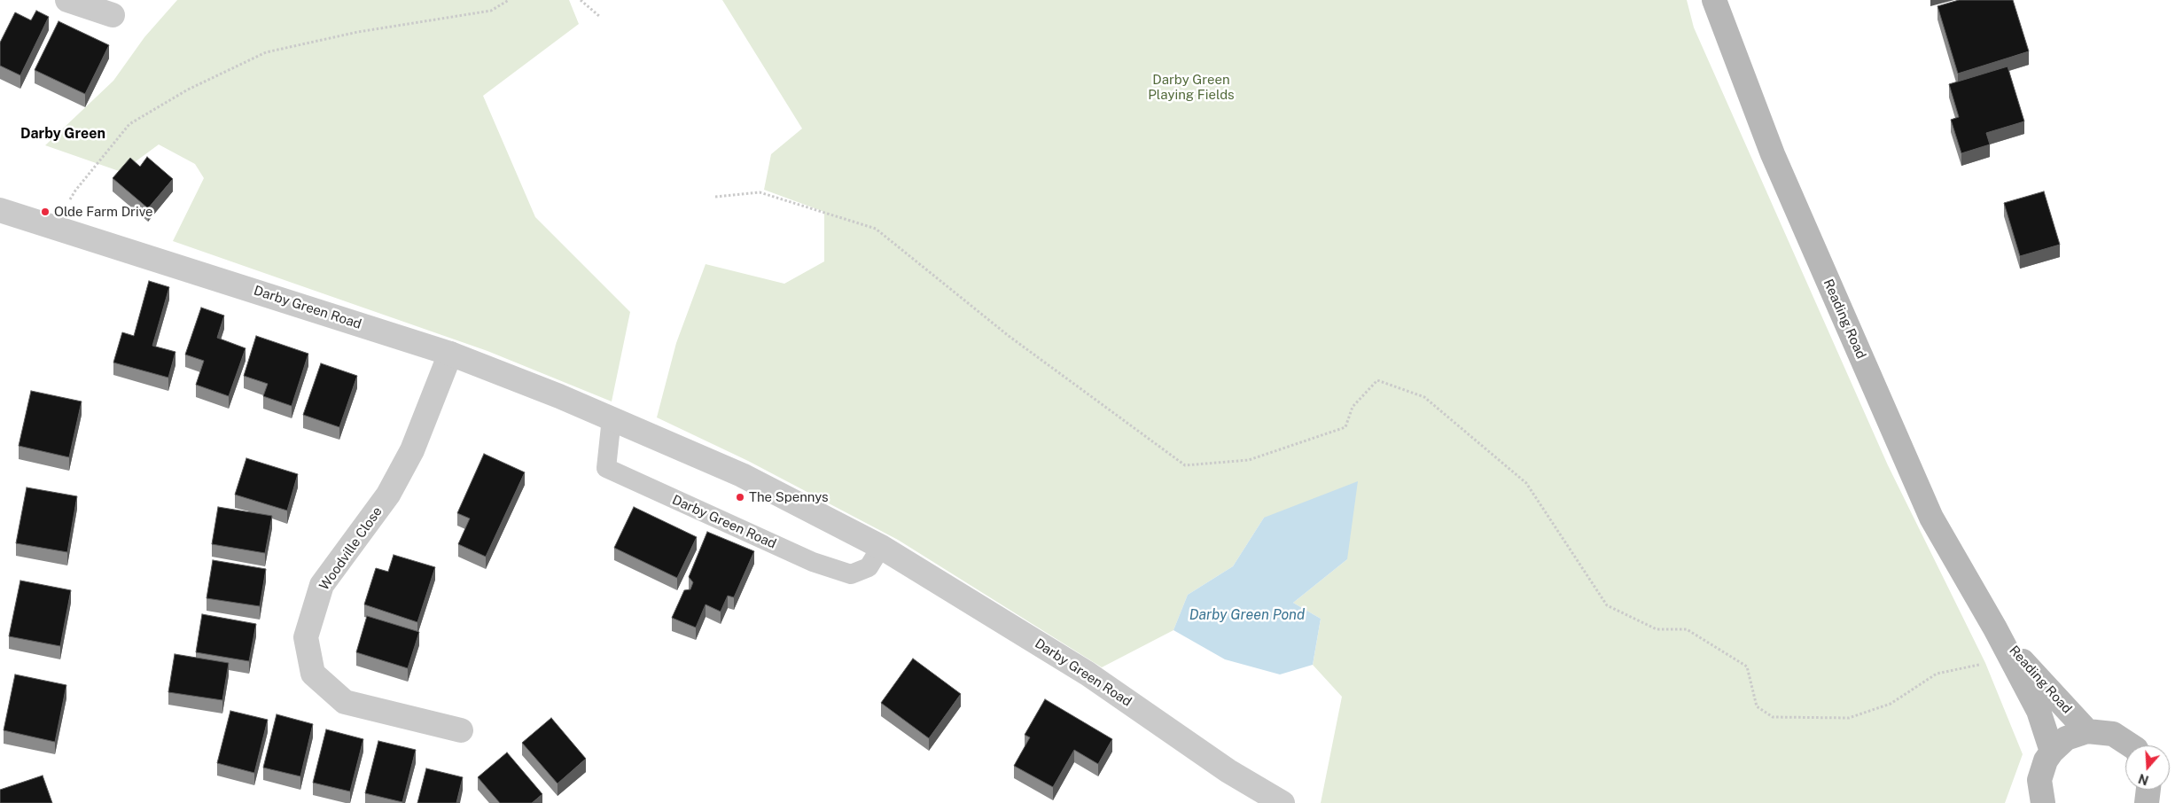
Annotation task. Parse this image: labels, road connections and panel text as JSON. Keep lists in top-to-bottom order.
{
  "streets": {
    "main road": ["Reading Road"],
    "street": ["Darby Green Road", "Woodville Close"]
  },
  "crossings": [
    ["Darby Green Road", "Woodville Close"]
  ],
  "districts": ["Darby Green"],
  "water": ["Darby Green Pond"],
  "parks": ["Darby Green Playing Fields"],
  "places": ["Olde Farm Drive", "The Spennys"],
  "north": "bottom"
}
